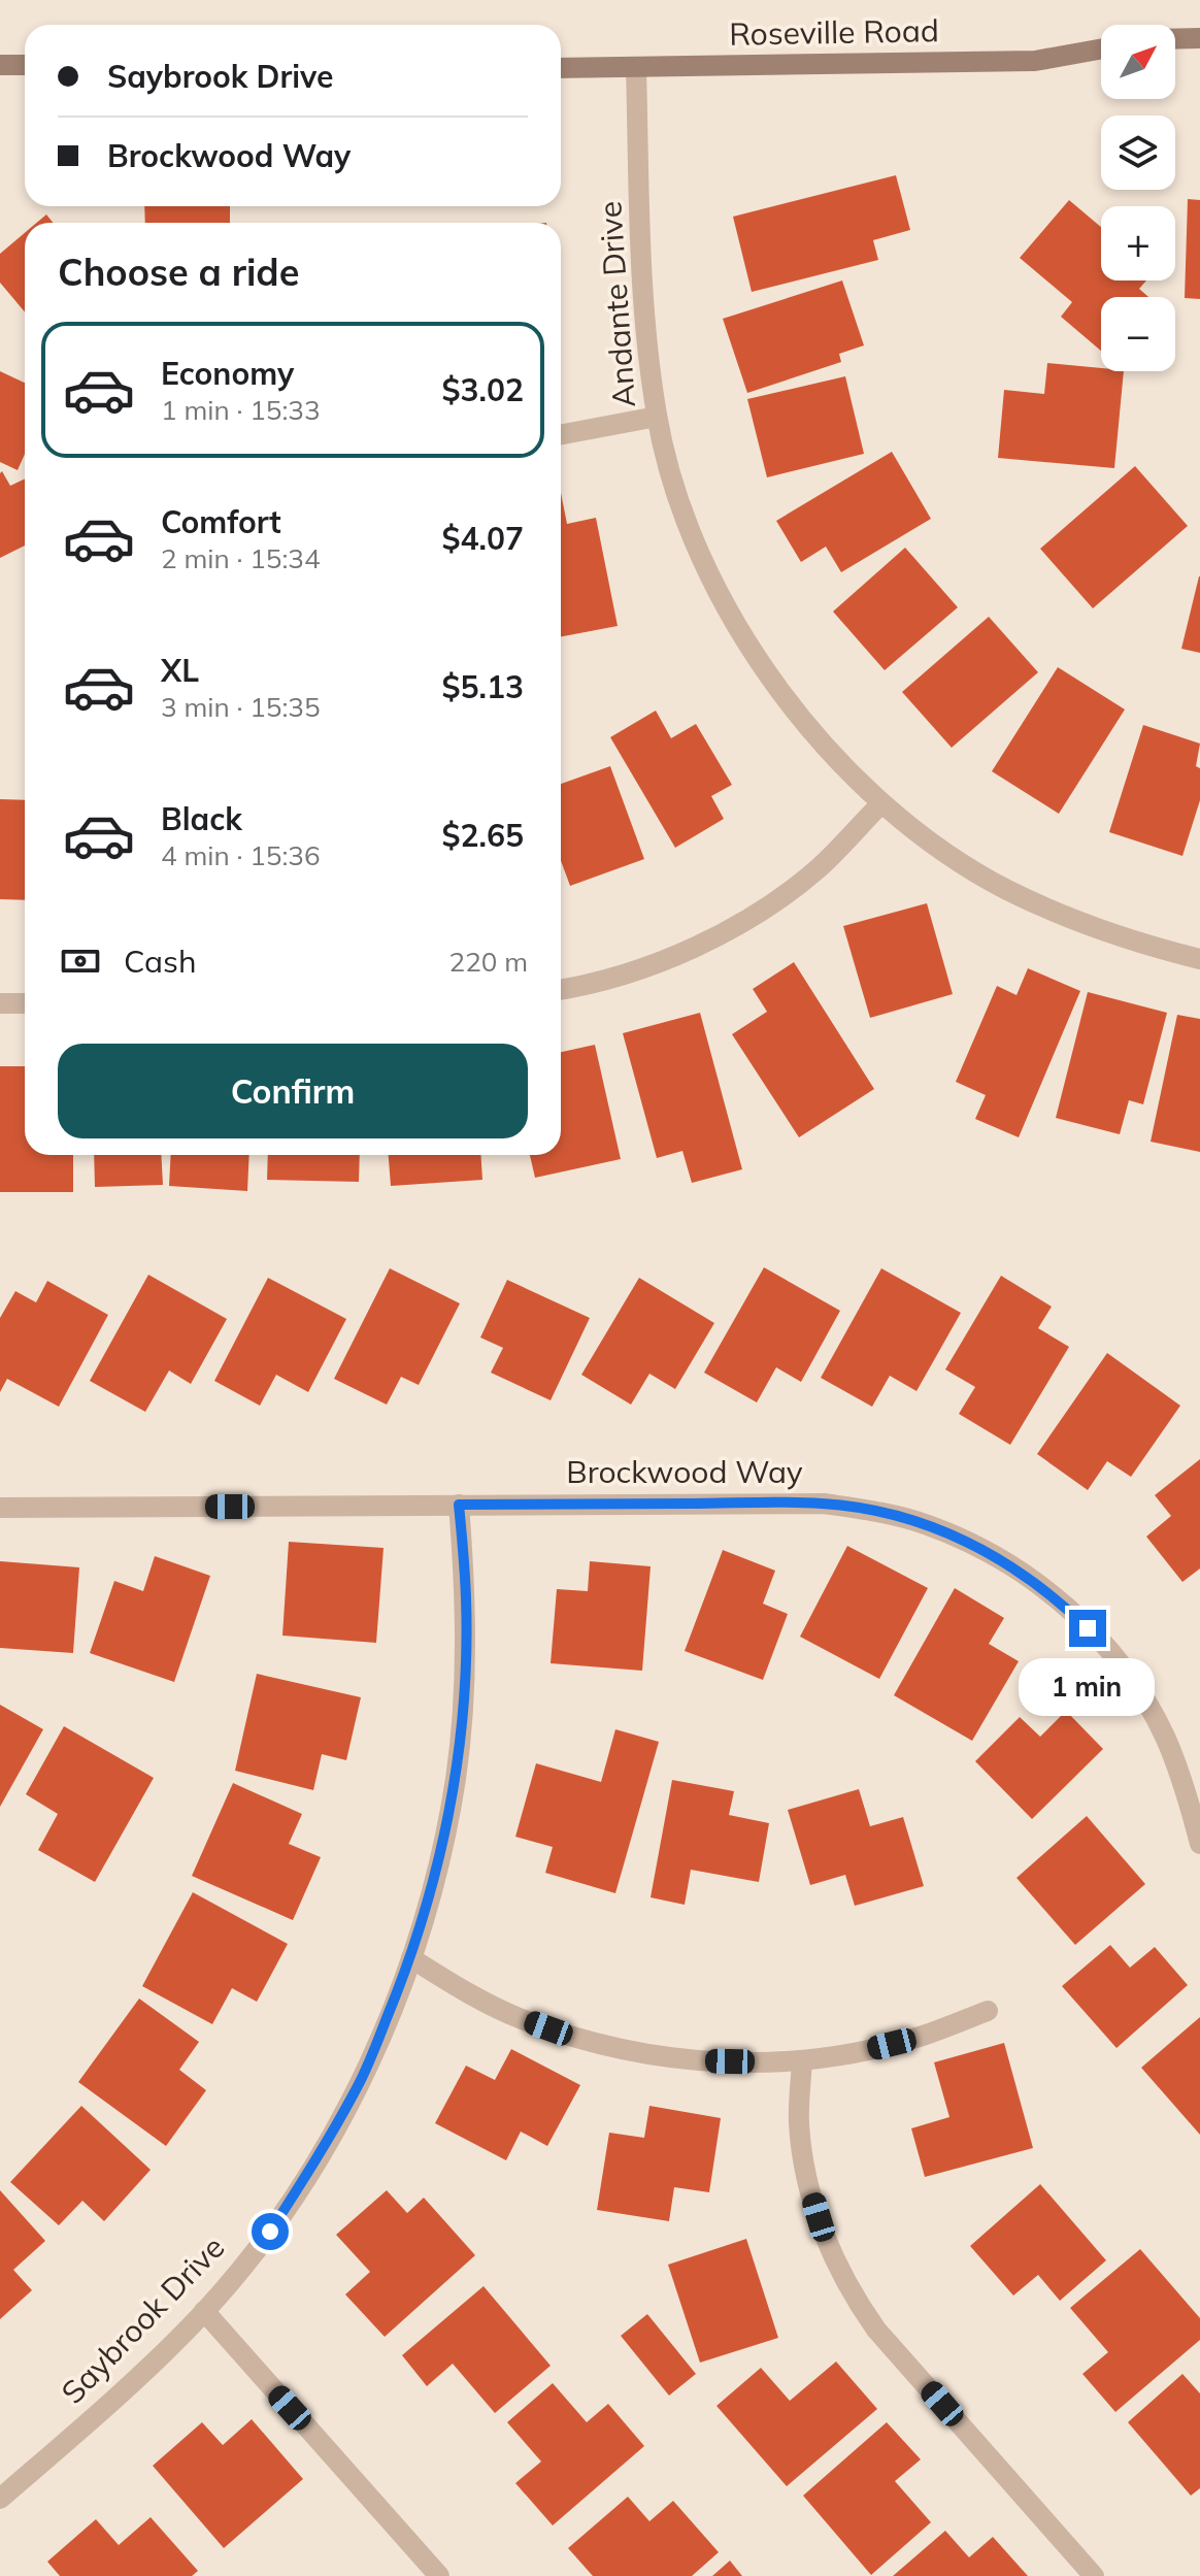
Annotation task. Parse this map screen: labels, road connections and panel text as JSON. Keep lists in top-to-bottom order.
{
  "streets": {
    "main road": ["Roseville Road"],
    "street": ["Andante Drive", "Brockwood Way", "Saybrook Drive"]
  },
  "crossings": [
    ["Roseville Road", "Andante Drive"],
    ["Brockwood Way", "Saybrook Drive"]
  ],
  "north": "top right",
  "page": {
    "map_buttons": ["+", "−"],
    "banner": ["Saybrook Drive", "Brockwood Way"],
    "heading": "Choose a ride",
    "list": [
      {
        "name": "Economy",
        "note": "1 min · 15:33",
        "value": "$3.02"
      },
      {
        "name": "Comfort",
        "note": "2 min · 15:34",
        "value": "$4.07"
      },
      {
        "name": "XL",
        "note": "3 min · 15:35",
        "value": "$5.13"
      },
      {
        "name": "Black",
        "note": "4 min · 15:36",
        "value": "$2.65"
      }
    ],
    "pay": ["Cash", "220 m"],
    "buttons": "Confirm",
    "bubble": "1 min"
  }
}
